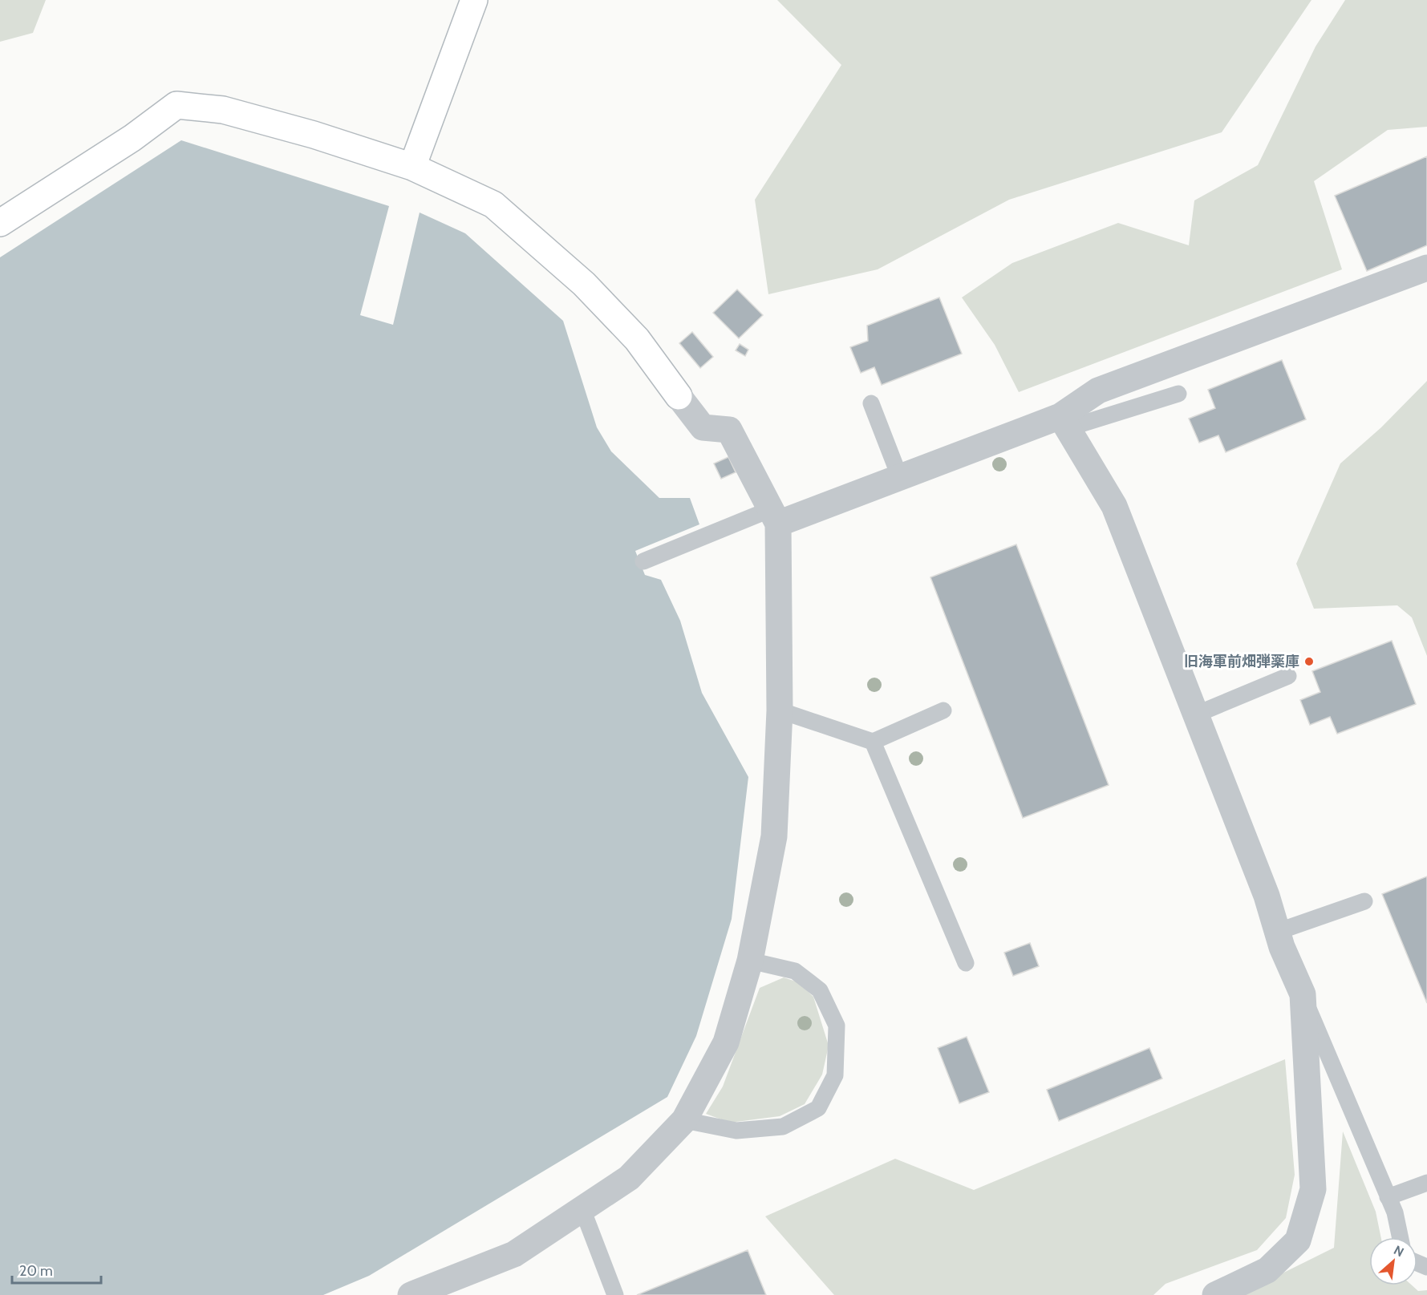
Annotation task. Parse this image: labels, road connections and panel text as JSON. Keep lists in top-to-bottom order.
{
  "places": ["旧海軍前畑弾薬庫"],
  "scale_bar": "20 m",
  "north": "top right"
}
